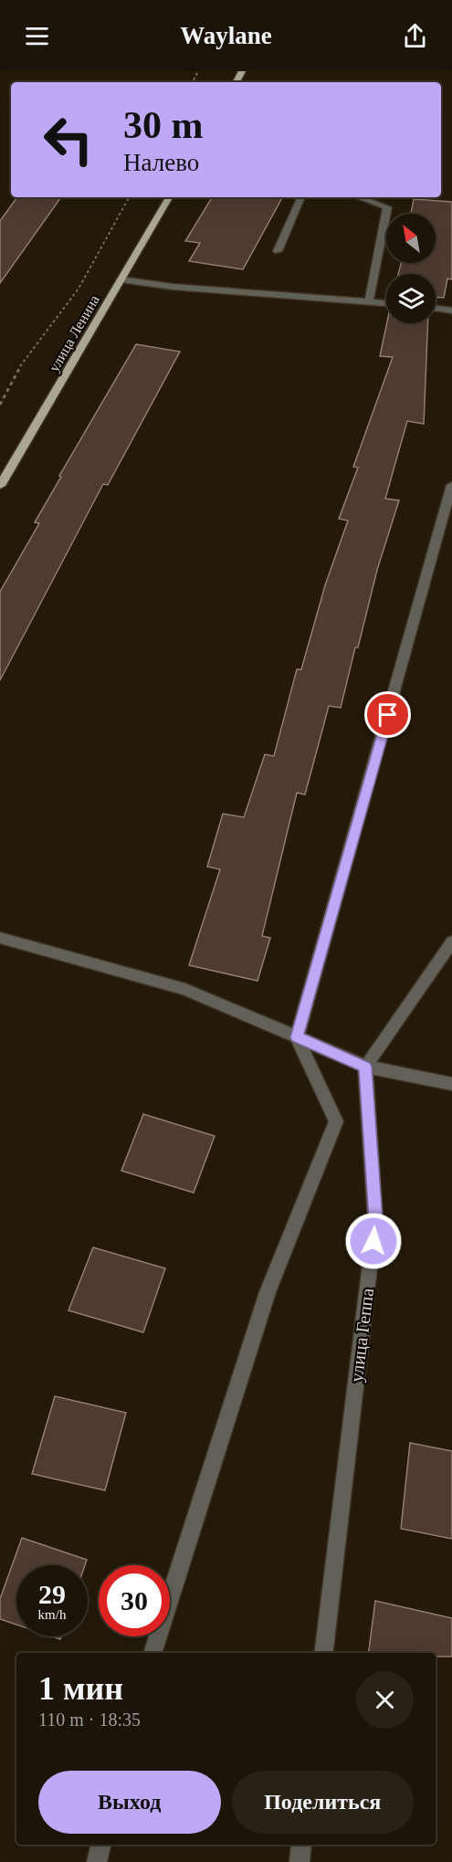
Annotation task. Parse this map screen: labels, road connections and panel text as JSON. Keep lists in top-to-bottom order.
{
  "streets": {
    "main road": ["улица Ленина"],
    "street": ["улица Геппа"]
  },
  "north": "top left",
  "page": {
    "header": "Waylane",
    "turn": ["30 m", "Налево"],
    "speed": "29 km/h",
    "limit": "30",
    "heading": ["1 мин", "110 m · 18:35"],
    "buttons": ["Выход", "Поделиться"]
  }
}
